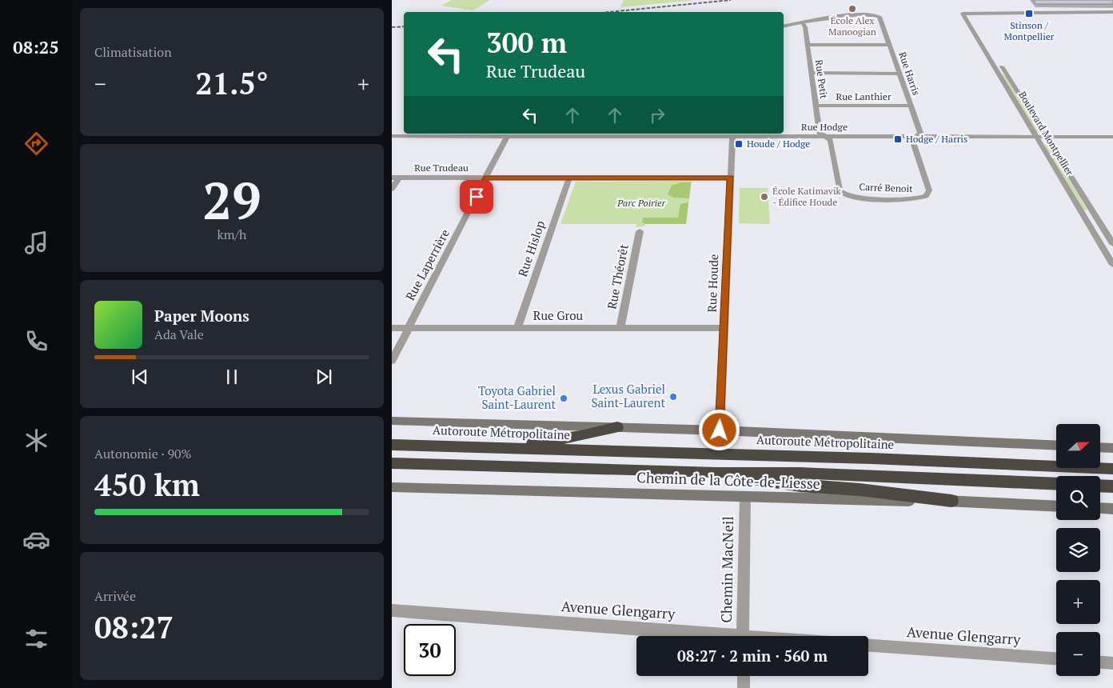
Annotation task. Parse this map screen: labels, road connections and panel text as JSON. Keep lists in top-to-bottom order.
{
  "streets": {
    "highway": ["Autoroute Métropolitaine"],
    "main road": ["Chemin de la Côte-de-Liesse"],
    "street": [
      "Rue Harris",
      "Rue Petit",
      "Rue Lanthier",
      "Rue Hodge",
      "Boulevard Montpellier",
      "Rue Trudeau",
      "Carré Benoit",
      "Rue Hislop",
      "Rue Laperrière",
      "Rue Théorêt",
      "Rue Houde",
      "Rue Grou",
      "Chemin MacNeil",
      "Avenue Glengarry"
    ]
  },
  "crossings": [
    ["Rue Harris", "Rue Petit"],
    ["Rue Harris", "Rue Lanthier"],
    ["Rue Harris", "Rue Hodge"],
    ["Rue Harris", "Carré Benoit"],
    ["Rue Petit", "Rue Lanthier"],
    ["Rue Petit", "Rue Hodge"],
    ["Rue Petit", "Carré Benoit"],
    ["Rue Hodge", "Boulevard Montpellier"],
    ["Rue Hodge", "Carré Benoit"],
    ["Rue Hodge", "Rue Laperrière"],
    ["Rue Hodge", "Rue Houde"],
    ["Rue Trudeau", "Rue Hislop"],
    ["Rue Trudeau", "Rue Laperrière"],
    ["Rue Trudeau", "Rue Houde"],
    ["Rue Hislop", "Rue Grou"],
    ["Rue Laperrière", "Rue Grou"],
    ["Rue Théorêt", "Rue Grou"],
    ["Rue Houde", "Rue Grou"],
    ["Chemin de la Côte-de-Liesse", "Chemin MacNeil"]
  ],
  "parks": ["Parc Poirier"],
  "places": {
    "other": [
      "École Alex Manoogian",
      "École Katimavik - Édifice Houde",
      "Lexus Gabriel Saint-Laurent",
      "Toyota Gabriel Saint-Laurent"
    ],
    "transit": ["Stinson / Montpellier", "Hodge / Harris", "Houde / Hodge"]
  },
  "north": "right",
  "page": {
    "tabs": "08:25",
    "tile": [
      "Climatisation",
      ["29", "km/h"],
      ["Autonomie · 90%", "450 km"],
      ["Arrivée", "08:27"]
    ],
    "turn": ["300 m", "Rue Trudeau"],
    "heat": ["−", "21.5°", "+"],
    "song": ["Paper Moons", "Ada Vale"],
    "map_buttons": ["+", "−"],
    "limit": "30",
    "trip": "08:27 · 2 min · 560 m"
  }
}
